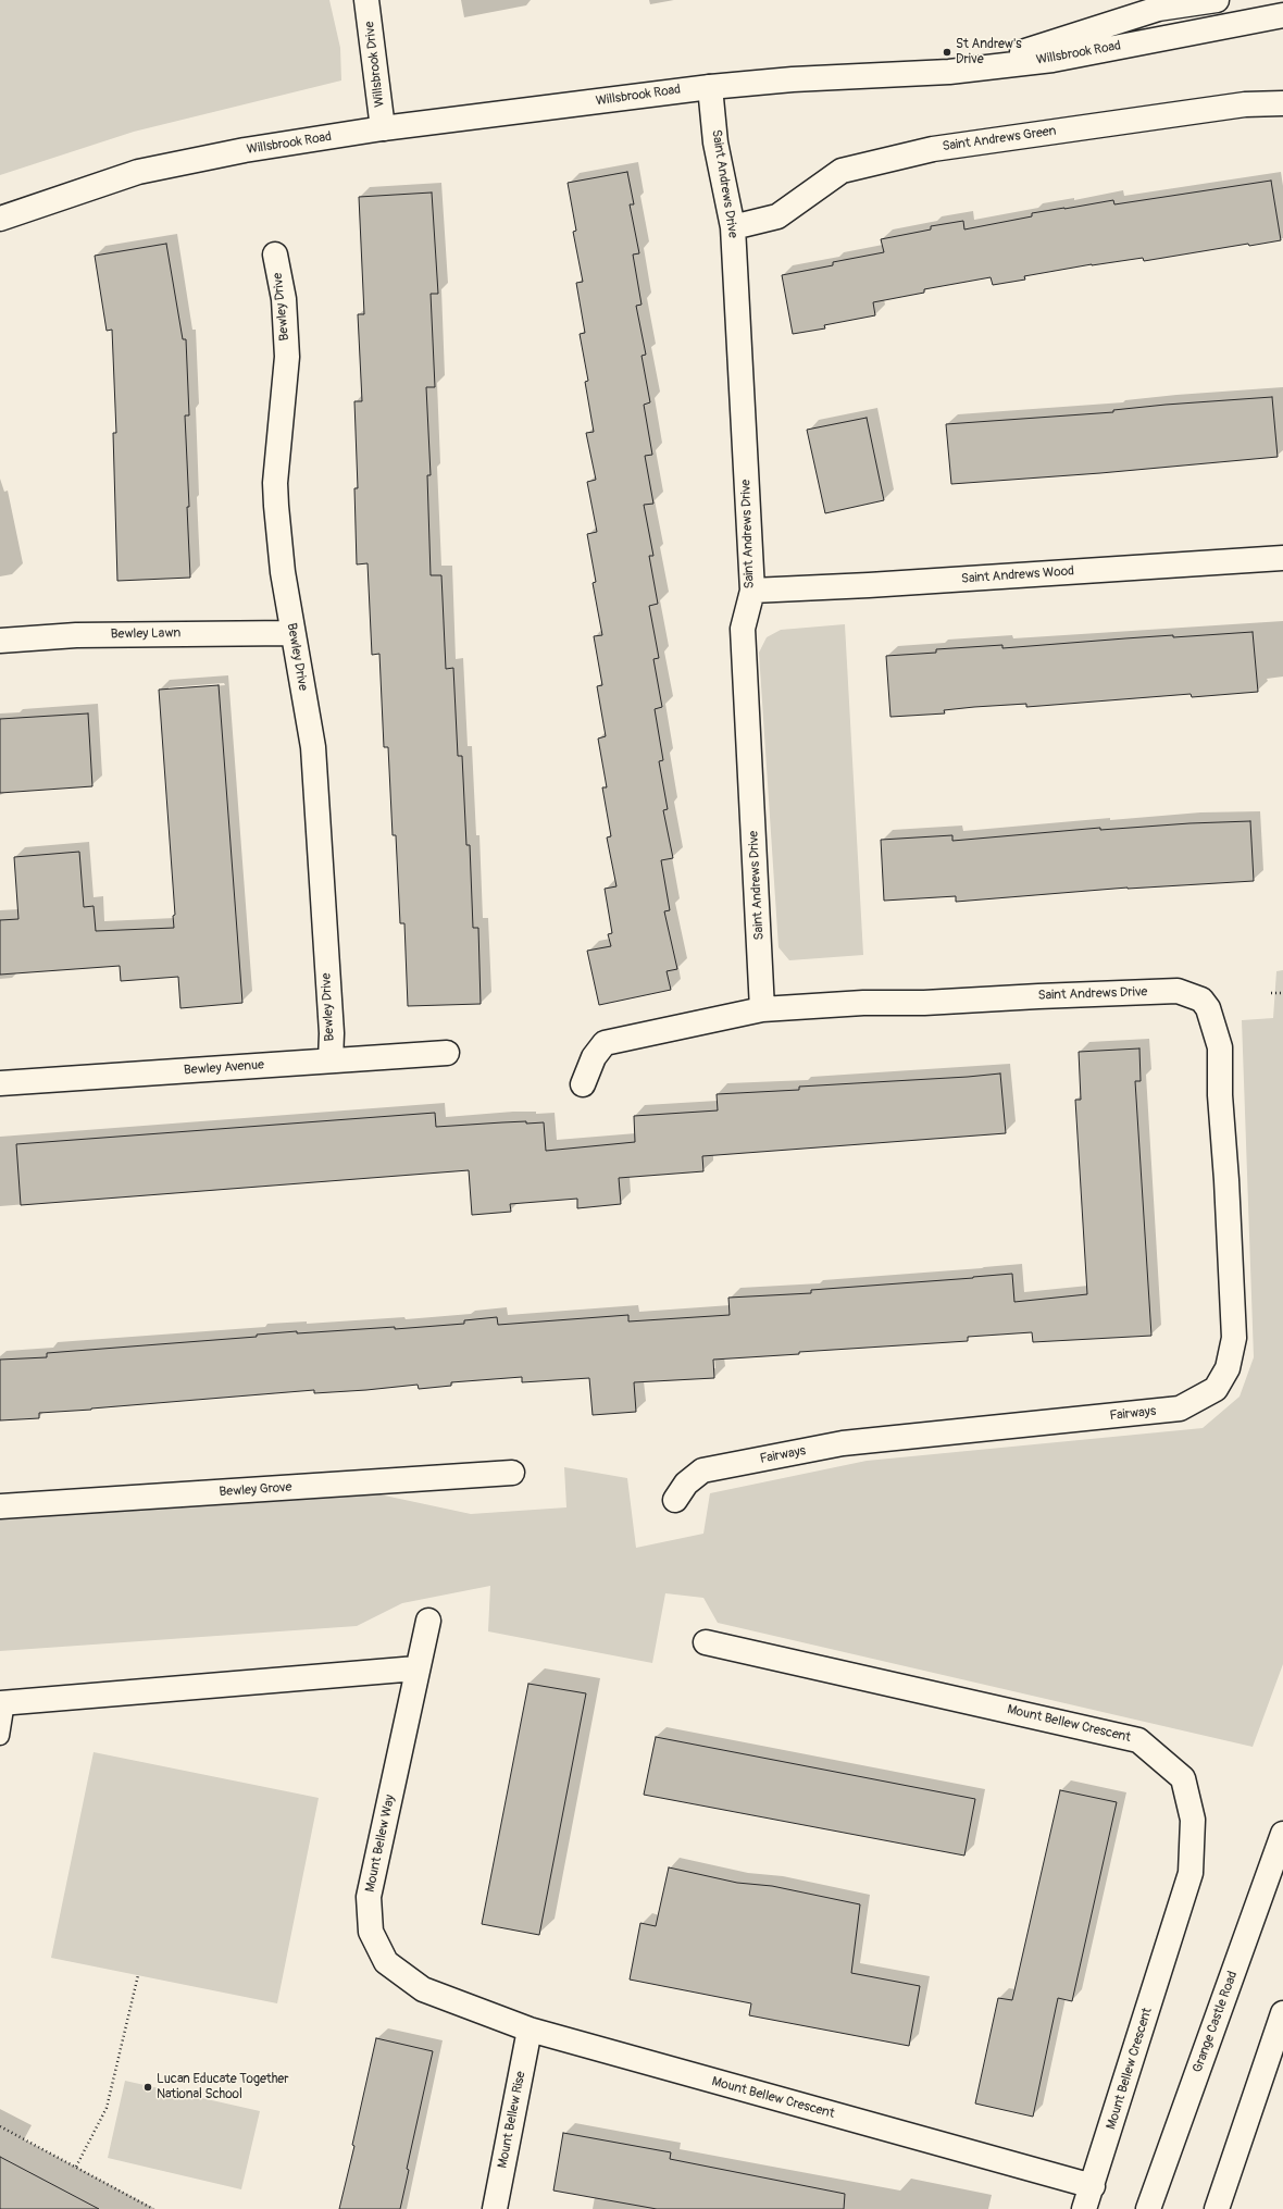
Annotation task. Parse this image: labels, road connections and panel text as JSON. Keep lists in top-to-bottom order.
{
  "streets": {
    "street": [
      "Willsbrook Road",
      "Willsbrook Drive",
      "Saint Andrews Green",
      "Saint Andrews Drive",
      "Bewley Drive",
      "Saint Andrews Wood",
      "Bewley Lawn",
      "Bewley Avenue",
      "Fairways",
      "Bewley Grove",
      "Mount Bellew Crescent",
      "Mount Bellew Way",
      "Grange Castle Road",
      "Mount Bellew Rise"
    ]
  },
  "crossings": [
    ["Willsbrook Road", "Willsbrook Drive"],
    ["Willsbrook Road", "Saint Andrews Drive"],
    ["Saint Andrews Green", "Saint Andrews Drive"],
    ["Saint Andrews Drive", "Saint Andrews Wood"],
    ["Saint Andrews Drive", "Fairways"],
    ["Bewley Drive", "Bewley Lawn"],
    ["Bewley Drive", "Bewley Avenue"],
    ["Mount Bellew Crescent", "Mount Bellew Way"],
    ["Mount Bellew Crescent", "Mount Bellew Rise"],
    ["Mount Bellew Way", "Mount Bellew Rise"]
  ],
  "places": ["St Andrew's Drive", "Lucan Educate Together National School"]
}
